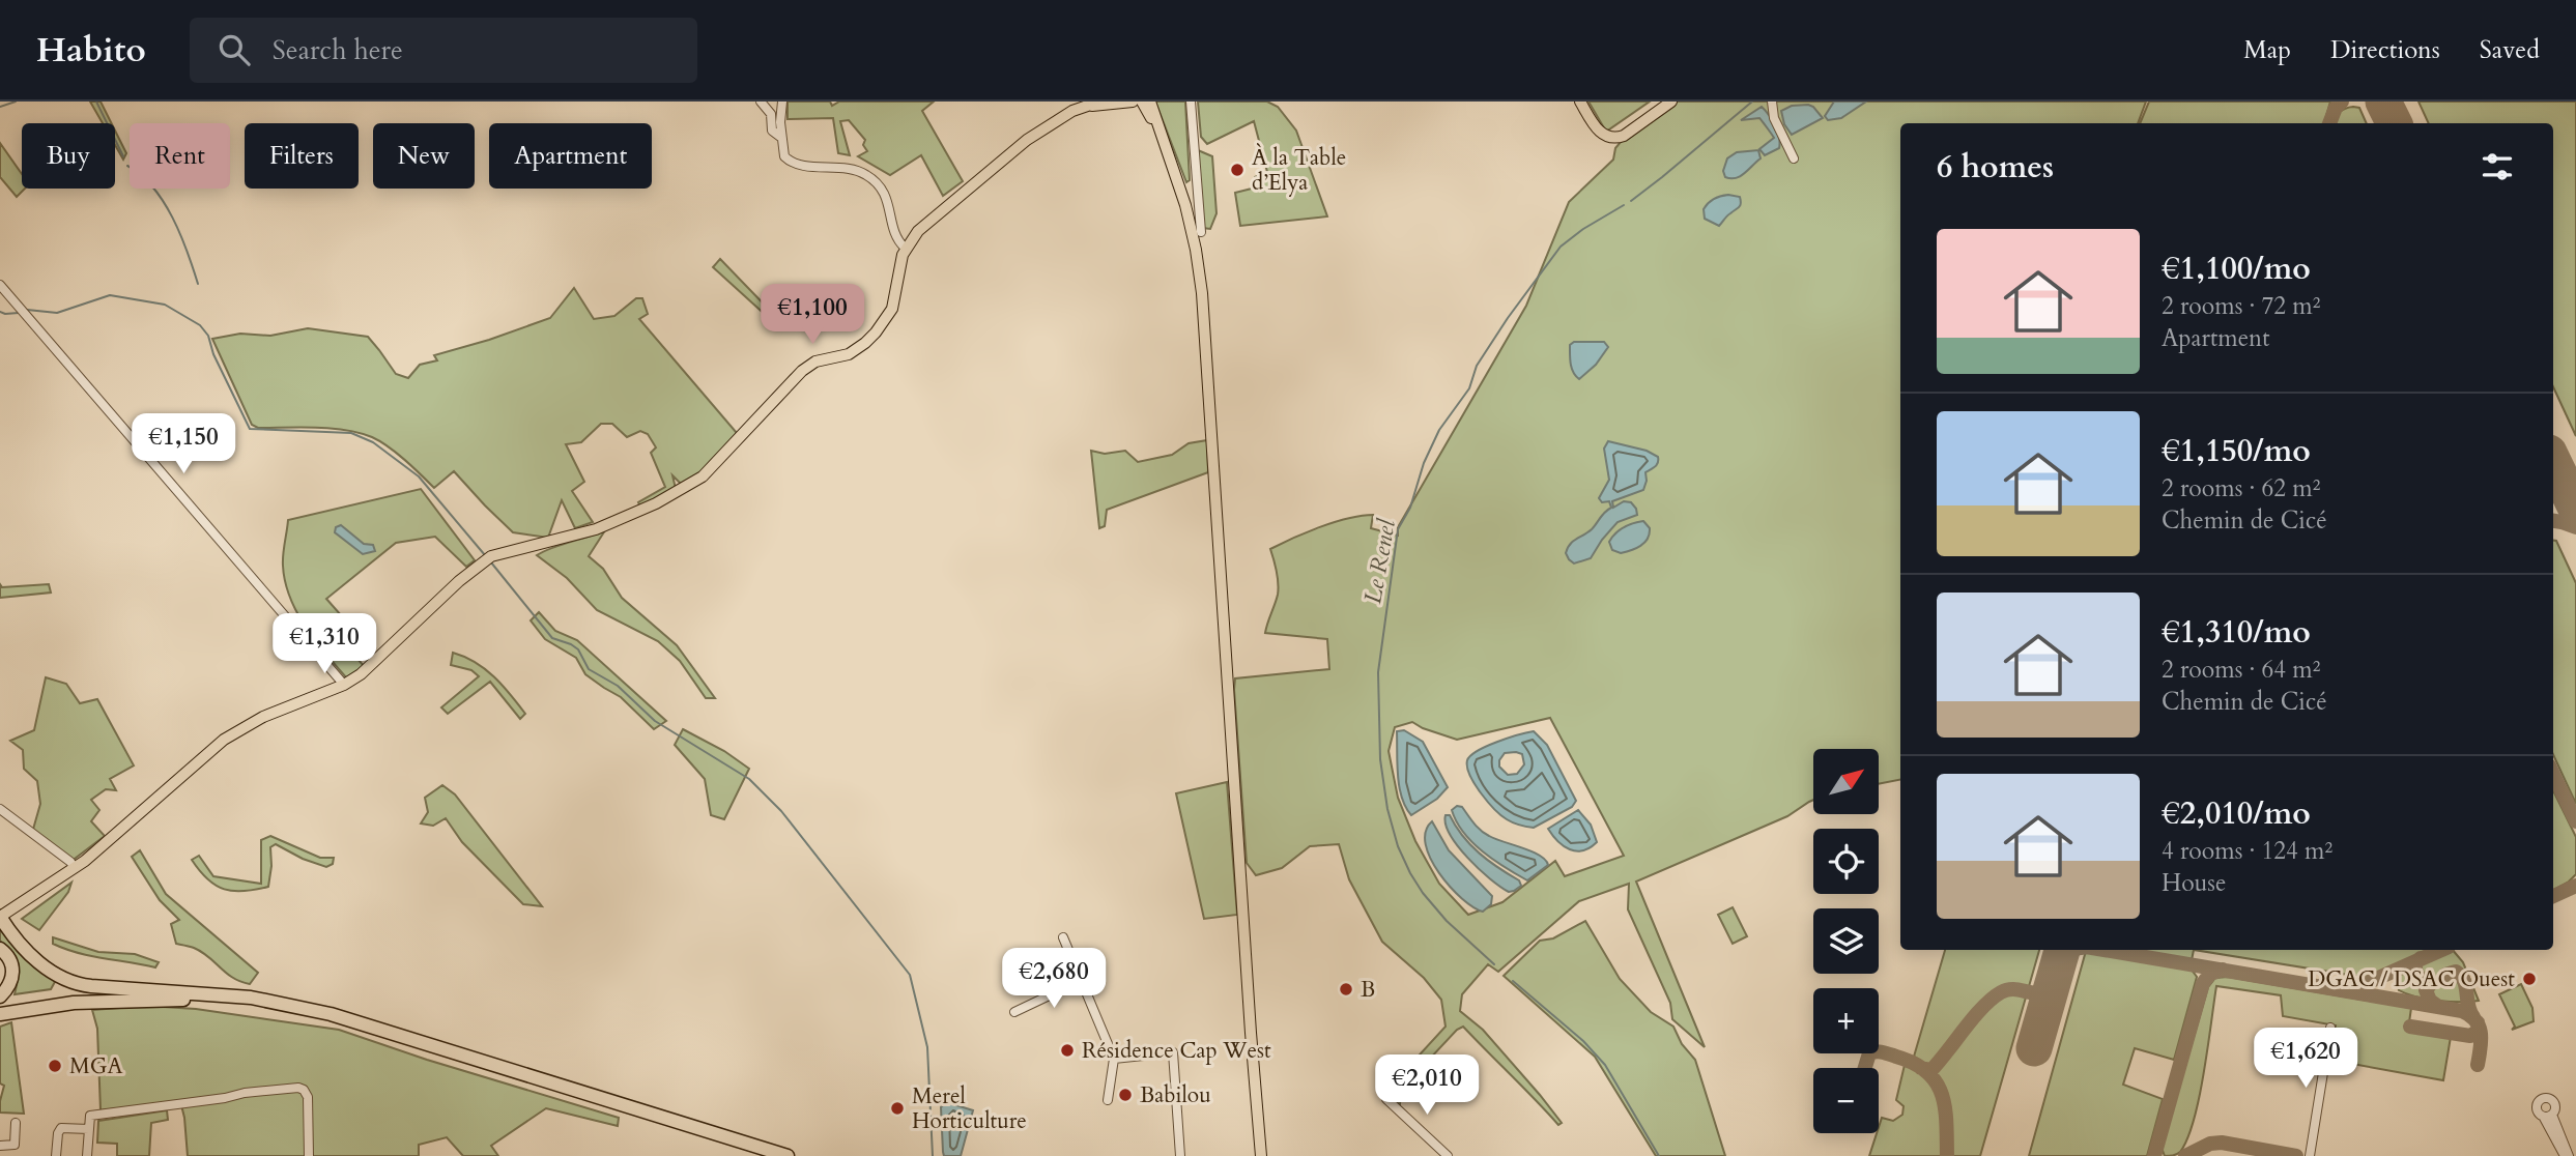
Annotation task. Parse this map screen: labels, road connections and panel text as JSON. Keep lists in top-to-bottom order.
{
  "water": ["Le Renel"],
  "places": [
    "À la Table d’Elya",
    "DGAC / DSAC Ouest",
    "B",
    "Résidence Cap West",
    "MGA",
    "Babilou",
    "Merel Horticulture"
  ],
  "north": "top right",
  "page": {
    "header": "Habito",
    "search": "Search here",
    "nav": ["Map", "Directions", "Saved"],
    "chip": [
      "Buy",
      "Rent",
      "Filters",
      "New",
      "Apartment"
    ],
    "heading": "6 homes",
    "list": [
      {
        "name": "€1,100/mo",
        "note": "2 rooms · 72 m² · Apartment"
      },
      {
        "name": "€1,150/mo",
        "note": "2 rooms · 62 m² · Chemin de Cicé"
      },
      {
        "name": "€1,310/mo",
        "note": "2 rooms · 64 m² · Chemin de Cicé"
      },
      {
        "name": "€2,010/mo",
        "note": "4 rooms · 124 m² · House"
      }
    ],
    "price": [
      "€1,100",
      "€1,150",
      "€1,310",
      "€2,680",
      "€1,620",
      "€2,010"
    ],
    "map_buttons": ["+", "−"]
  }
}
